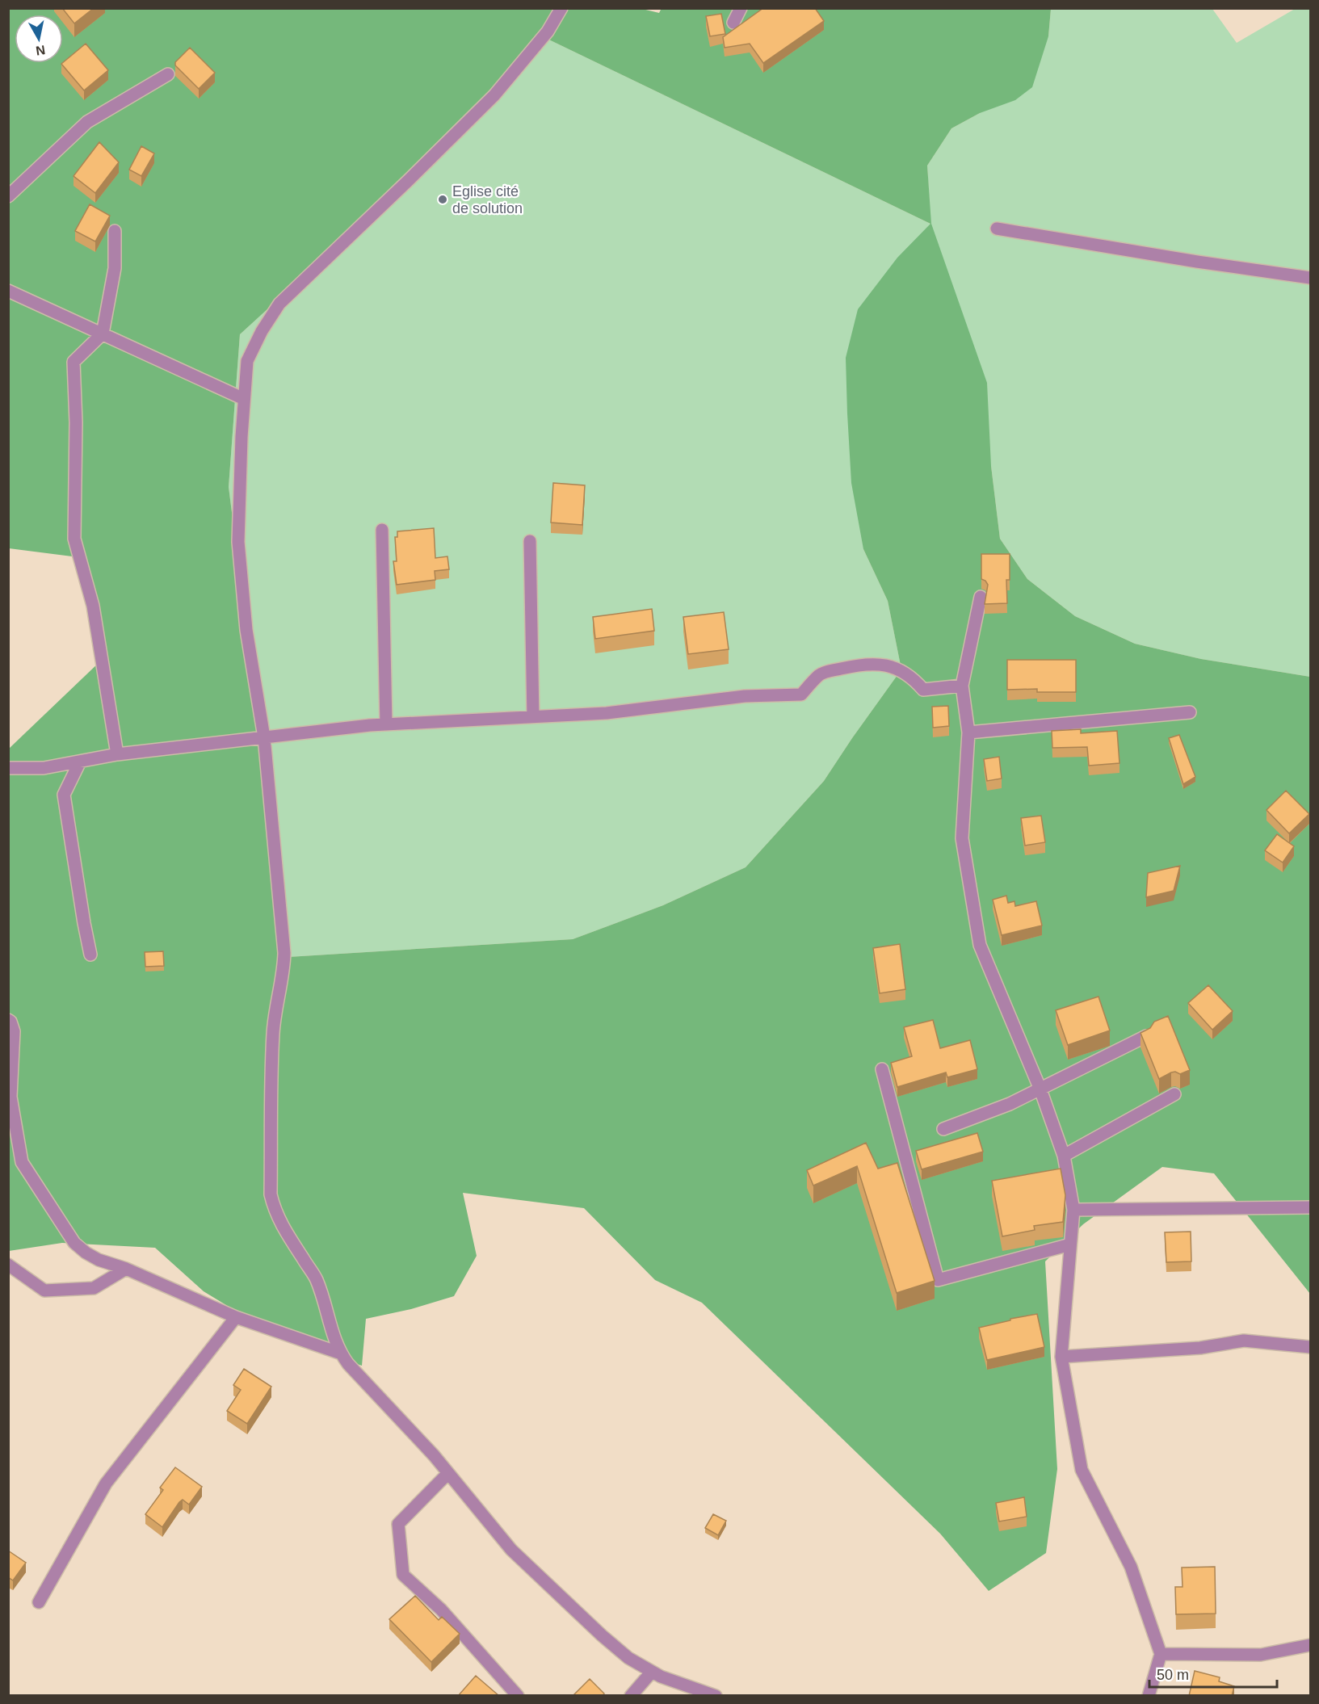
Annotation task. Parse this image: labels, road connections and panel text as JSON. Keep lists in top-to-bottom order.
{
  "places": ["Eglise cité de solution"],
  "scale_bar": "50 m",
  "north": "bottom"
}
